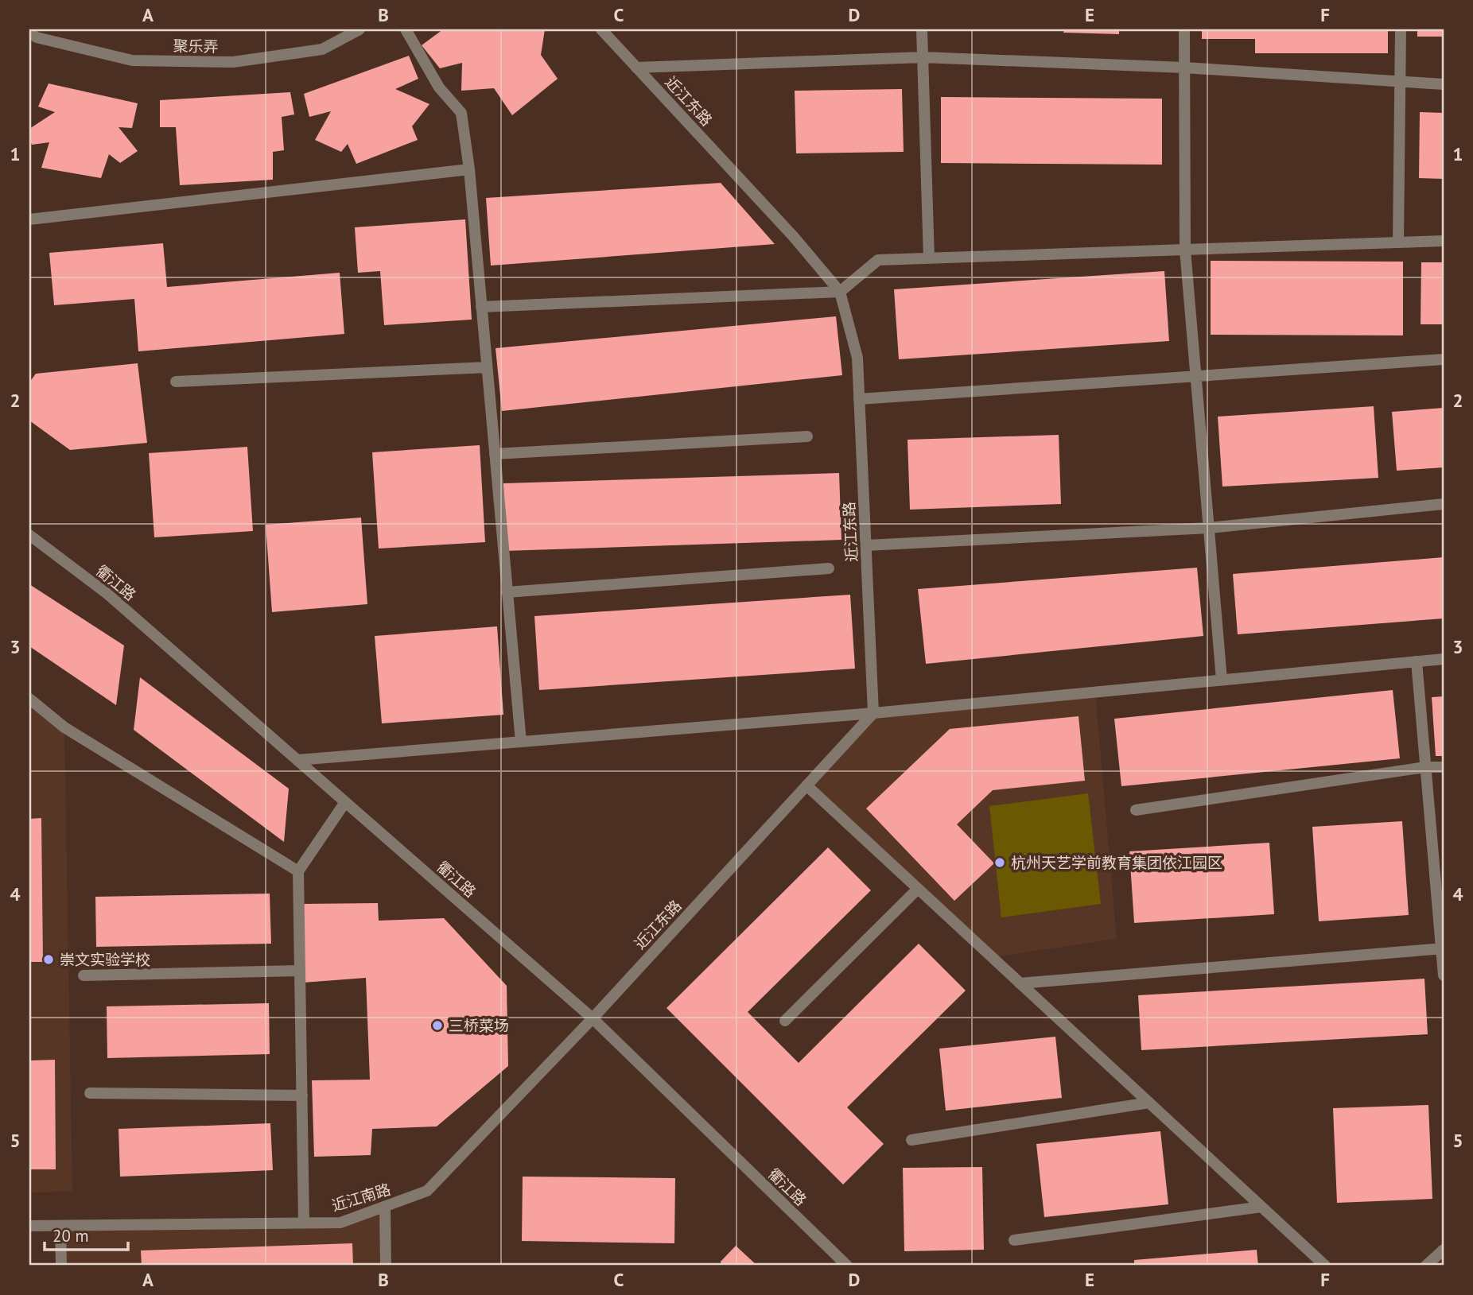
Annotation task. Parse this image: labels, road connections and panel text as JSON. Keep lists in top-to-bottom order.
{
  "streets": {
    "street": [
      "聚乐弄",
      "近江东路",
      "衢江路",
      "近江南路"
    ]
  },
  "crossings": [
    ["近江东路", "衢江路"],
    ["近江东路", "近江南路"],
    ["衢江路", "近江南路"]
  ],
  "places": ["杭州天艺学前教育集团依江园区", "崇文实验学校", "三桥菜场"],
  "scale_bar": "20 m",
  "grid": {
    "columns": [
      "A",
      "B",
      "C",
      "D",
      "E",
      "F"
    ],
    "rows": [
      "1",
      "2",
      "3",
      "4",
      "5"
    ]
  }
}
